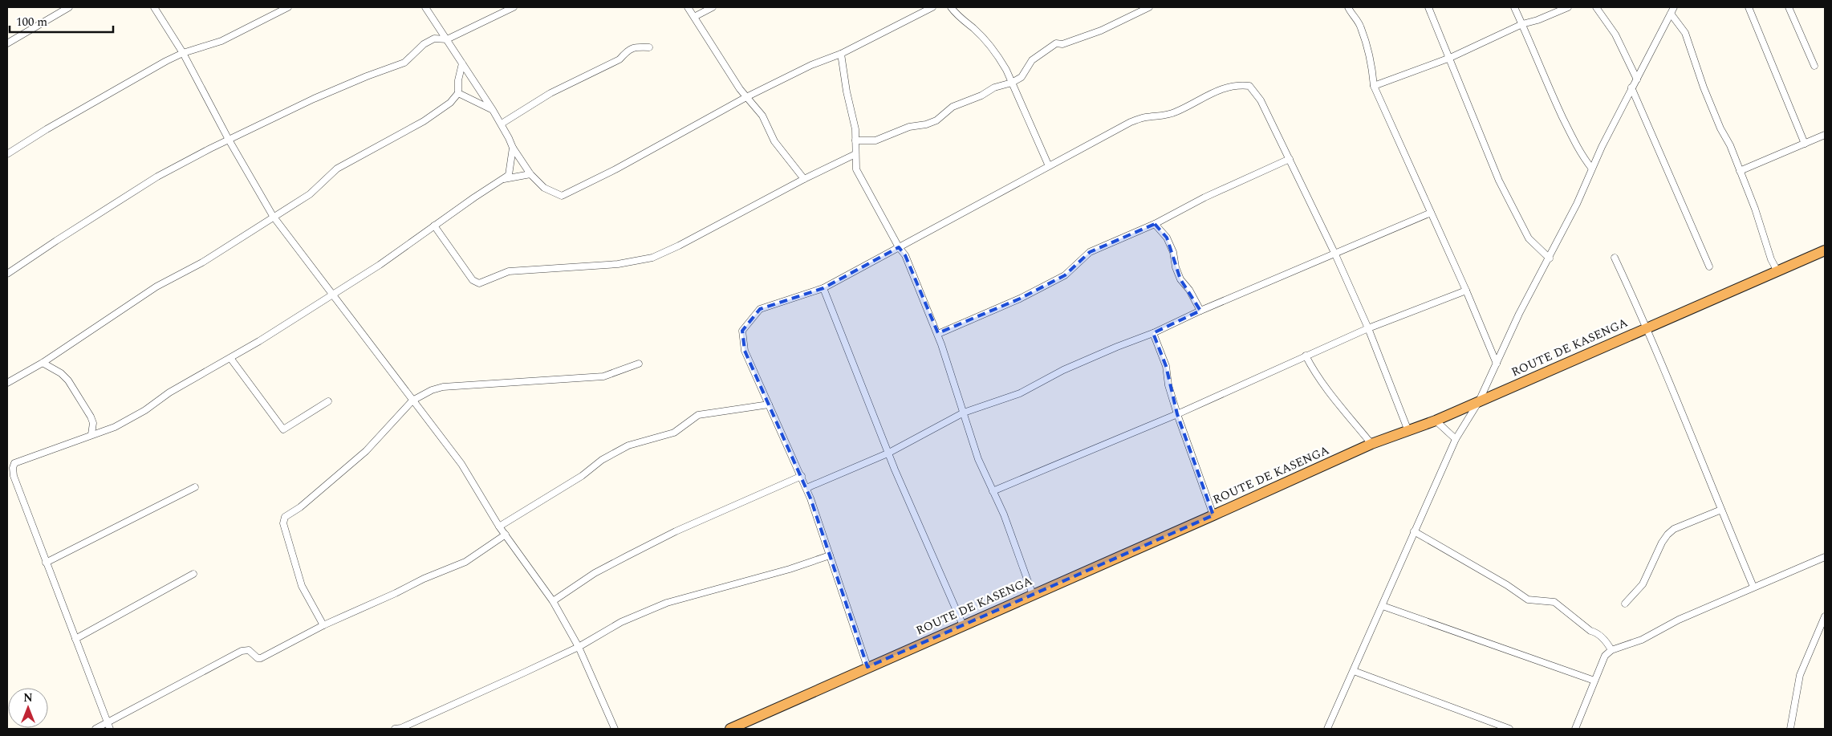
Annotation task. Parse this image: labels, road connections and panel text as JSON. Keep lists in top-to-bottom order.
{
  "streets": {
    "highway": ["ROUTE DE KASENGA"]
  },
  "scale_bar": "100 m",
  "north": "top"
}
